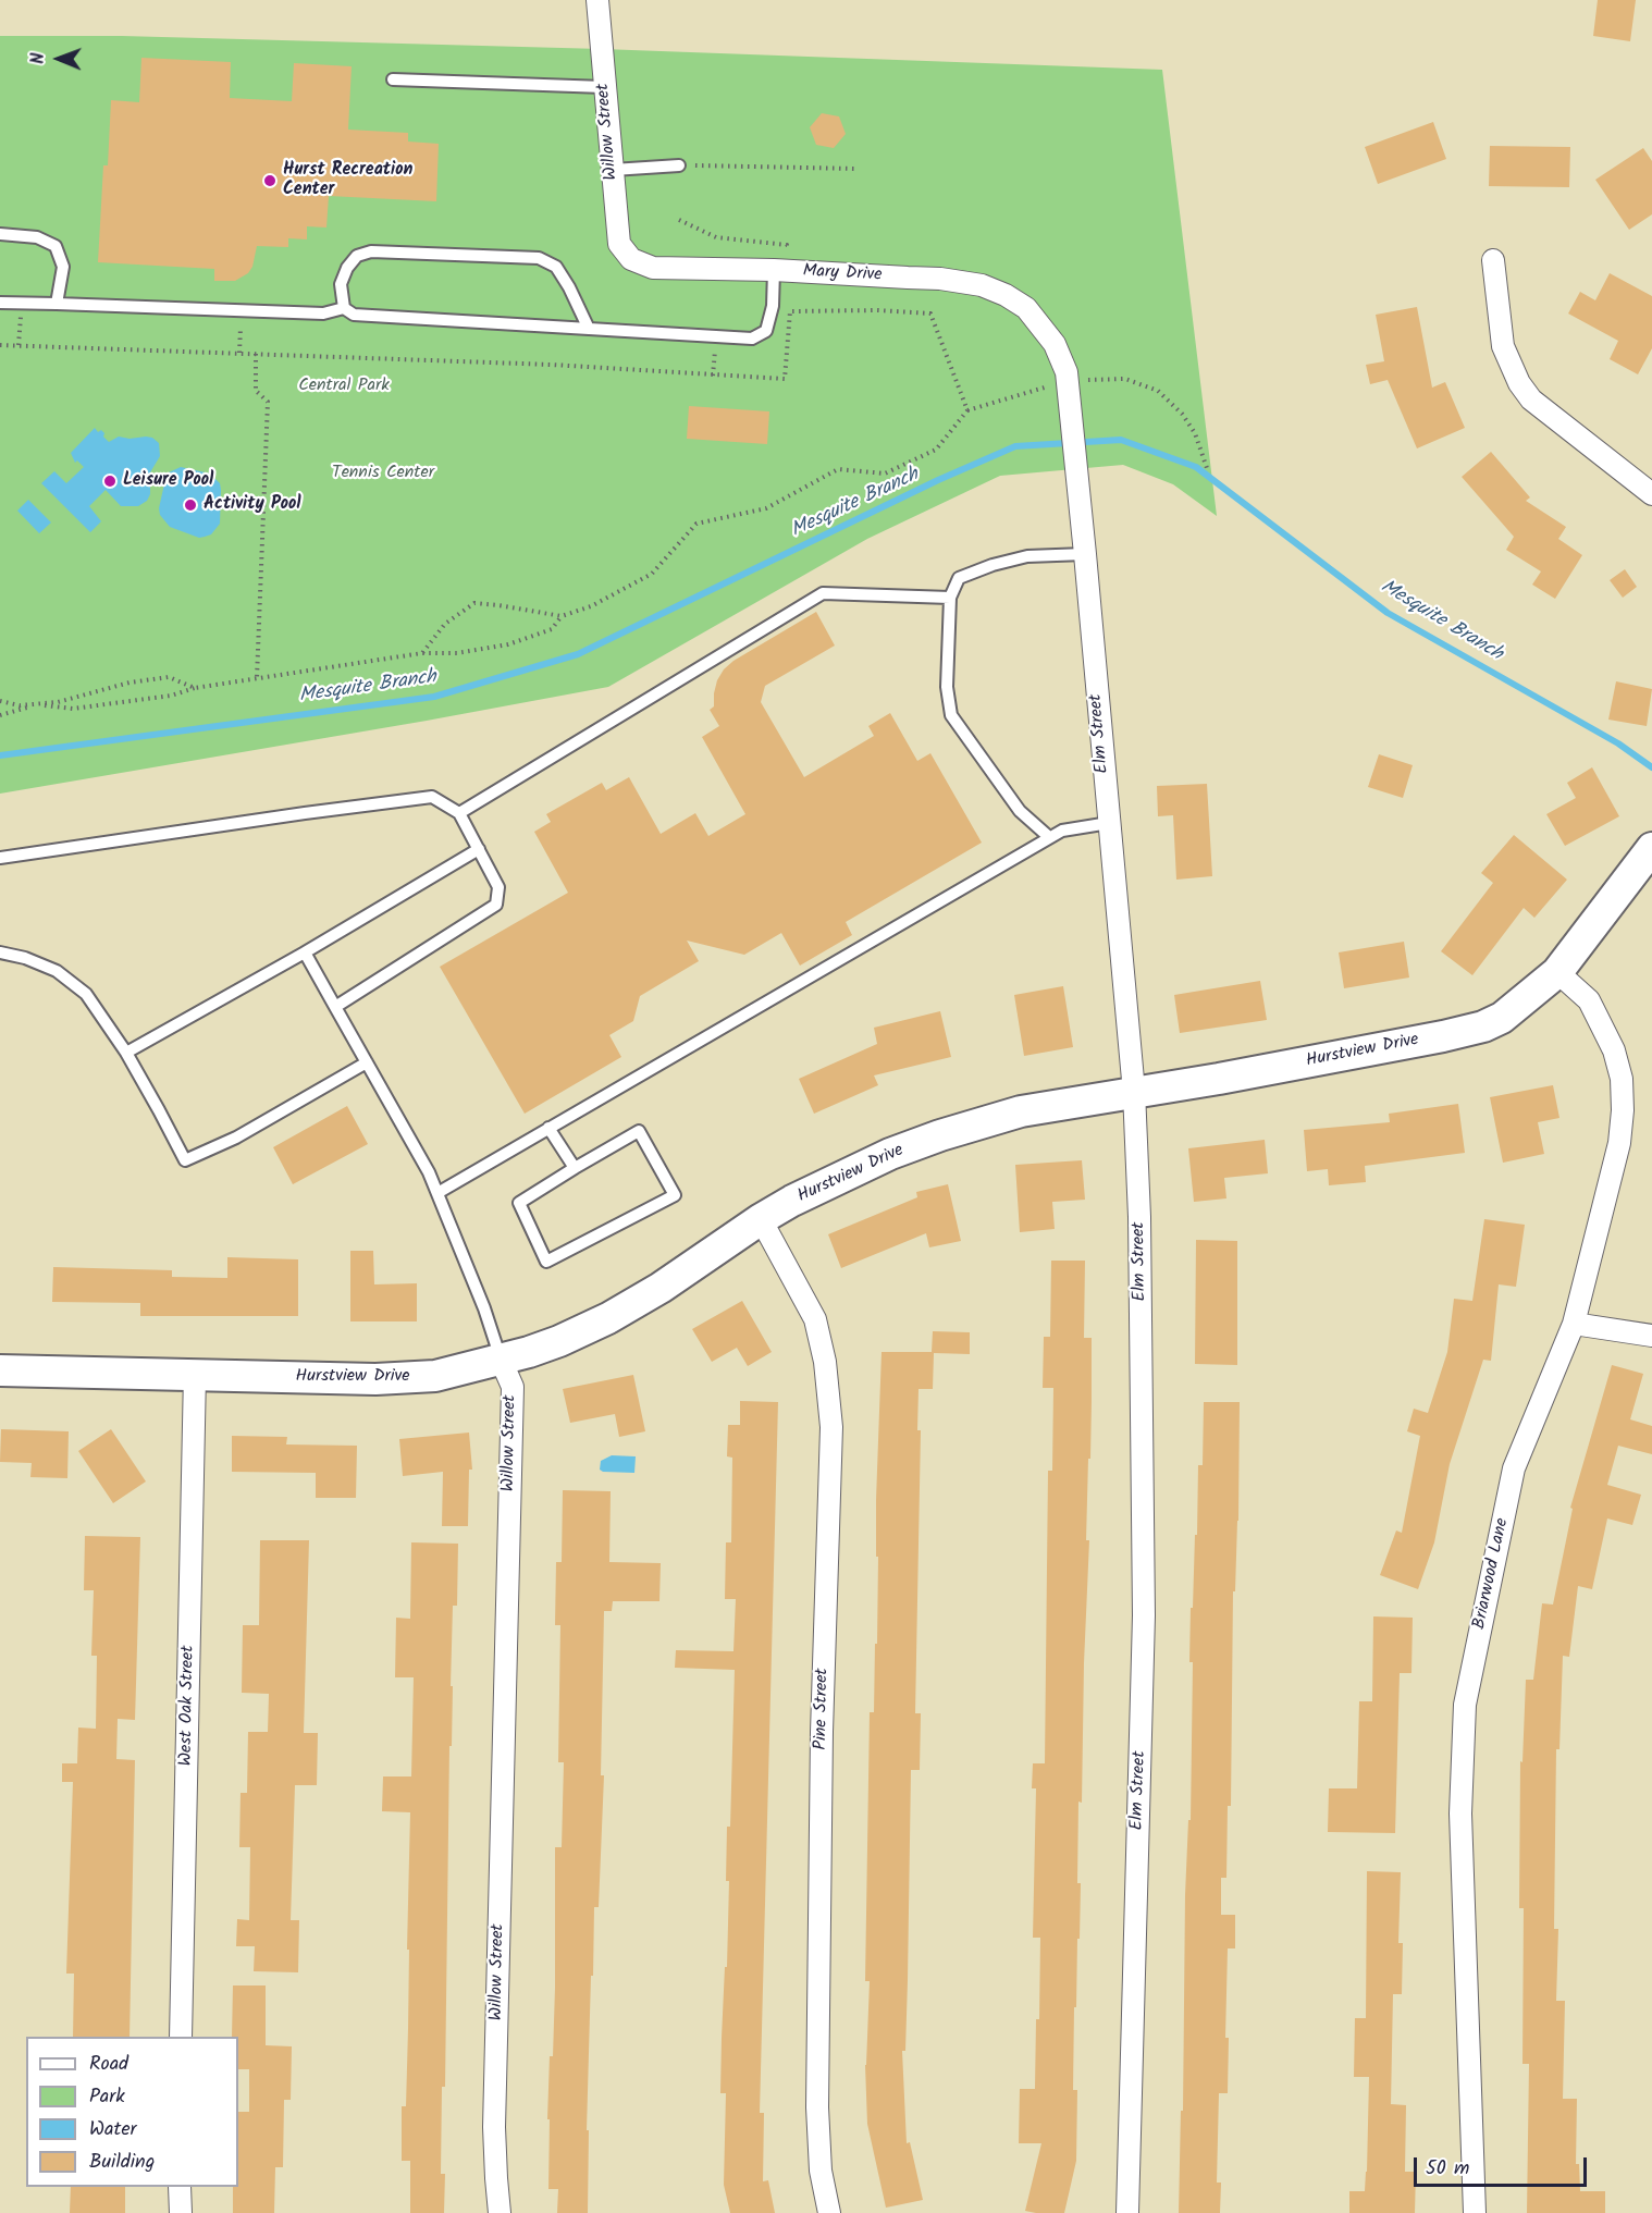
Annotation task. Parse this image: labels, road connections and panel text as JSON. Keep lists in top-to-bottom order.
{
  "streets": {
    "street": [
      "Willow Street",
      "Mary Drive",
      "Elm Street",
      "Hurstview Drive",
      "Briarwood Lane",
      "West Oak Street",
      "Pine Street"
    ]
  },
  "crossings": [
    ["Willow Street", "Mary Drive"],
    ["Willow Street", "Hurstview Drive"],
    ["Mary Drive", "Elm Street"],
    ["Elm Street", "Hurstview Drive"],
    ["Hurstview Drive", "Briarwood Lane"],
    ["Hurstview Drive", "West Oak Street"],
    ["Hurstview Drive", "Pine Street"]
  ],
  "water": ["Mesquite Branch"],
  "parks": ["Central Park", "Tennis Center"],
  "places": ["Hurst Recreation Center", "Leisure Pool", "Activity Pool"],
  "legend": [
    "Road",
    "Park",
    "Water",
    "Building"
  ],
  "scale_bar": "50 m",
  "north": "left"
}
